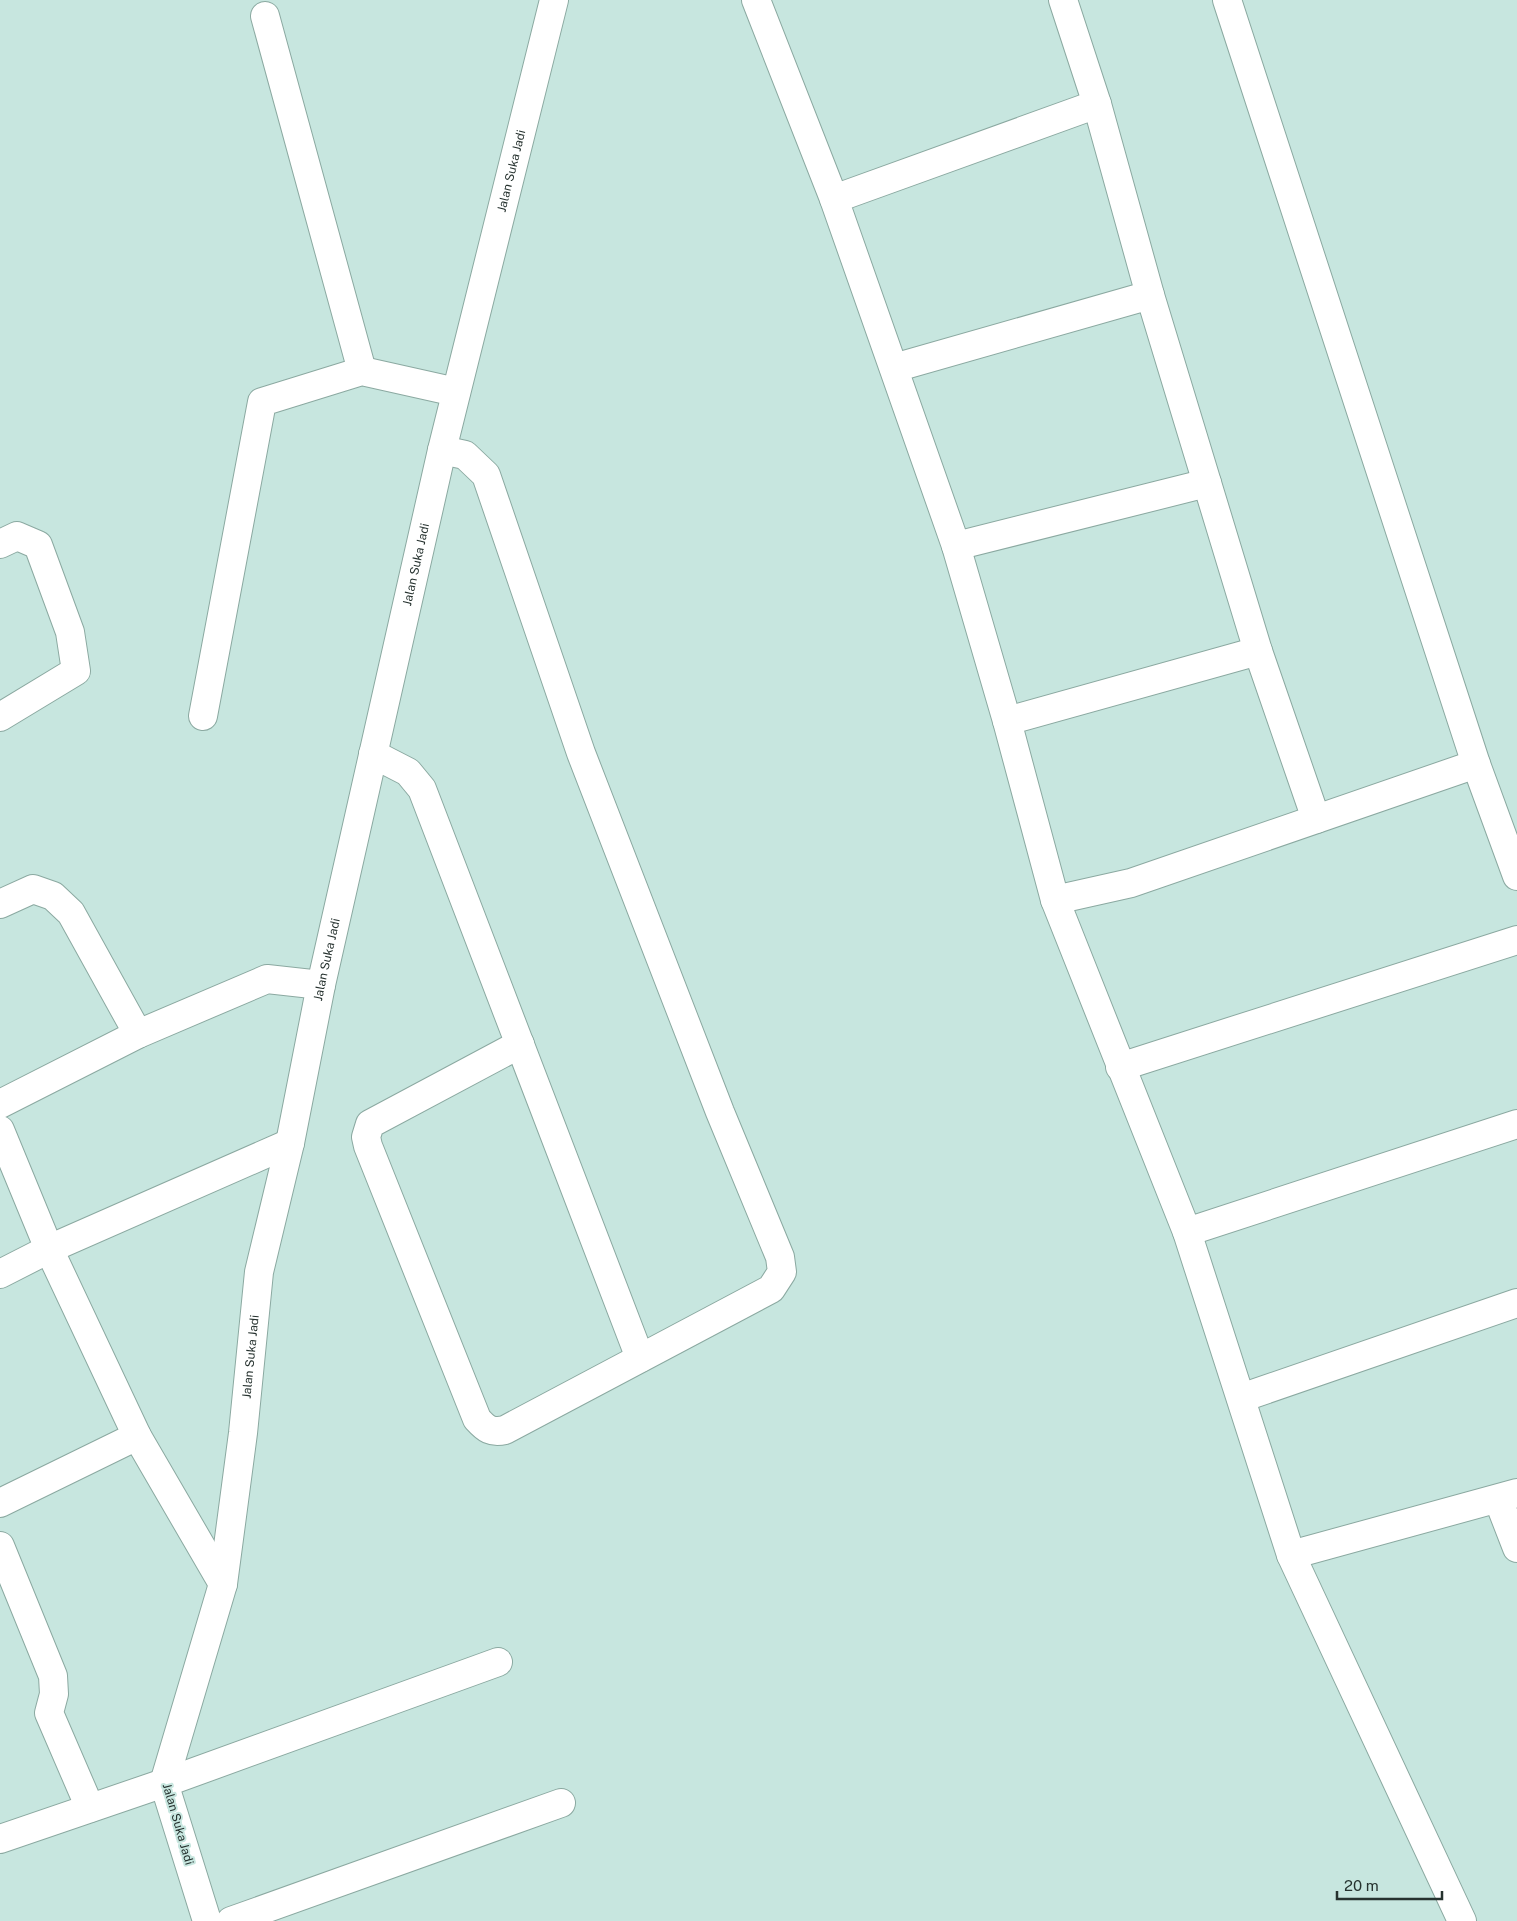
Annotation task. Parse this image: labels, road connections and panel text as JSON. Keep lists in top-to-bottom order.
{
  "streets": {
    "street": ["Jalan Suka Jadi"]
  },
  "scale_bar": "20 m"
}
